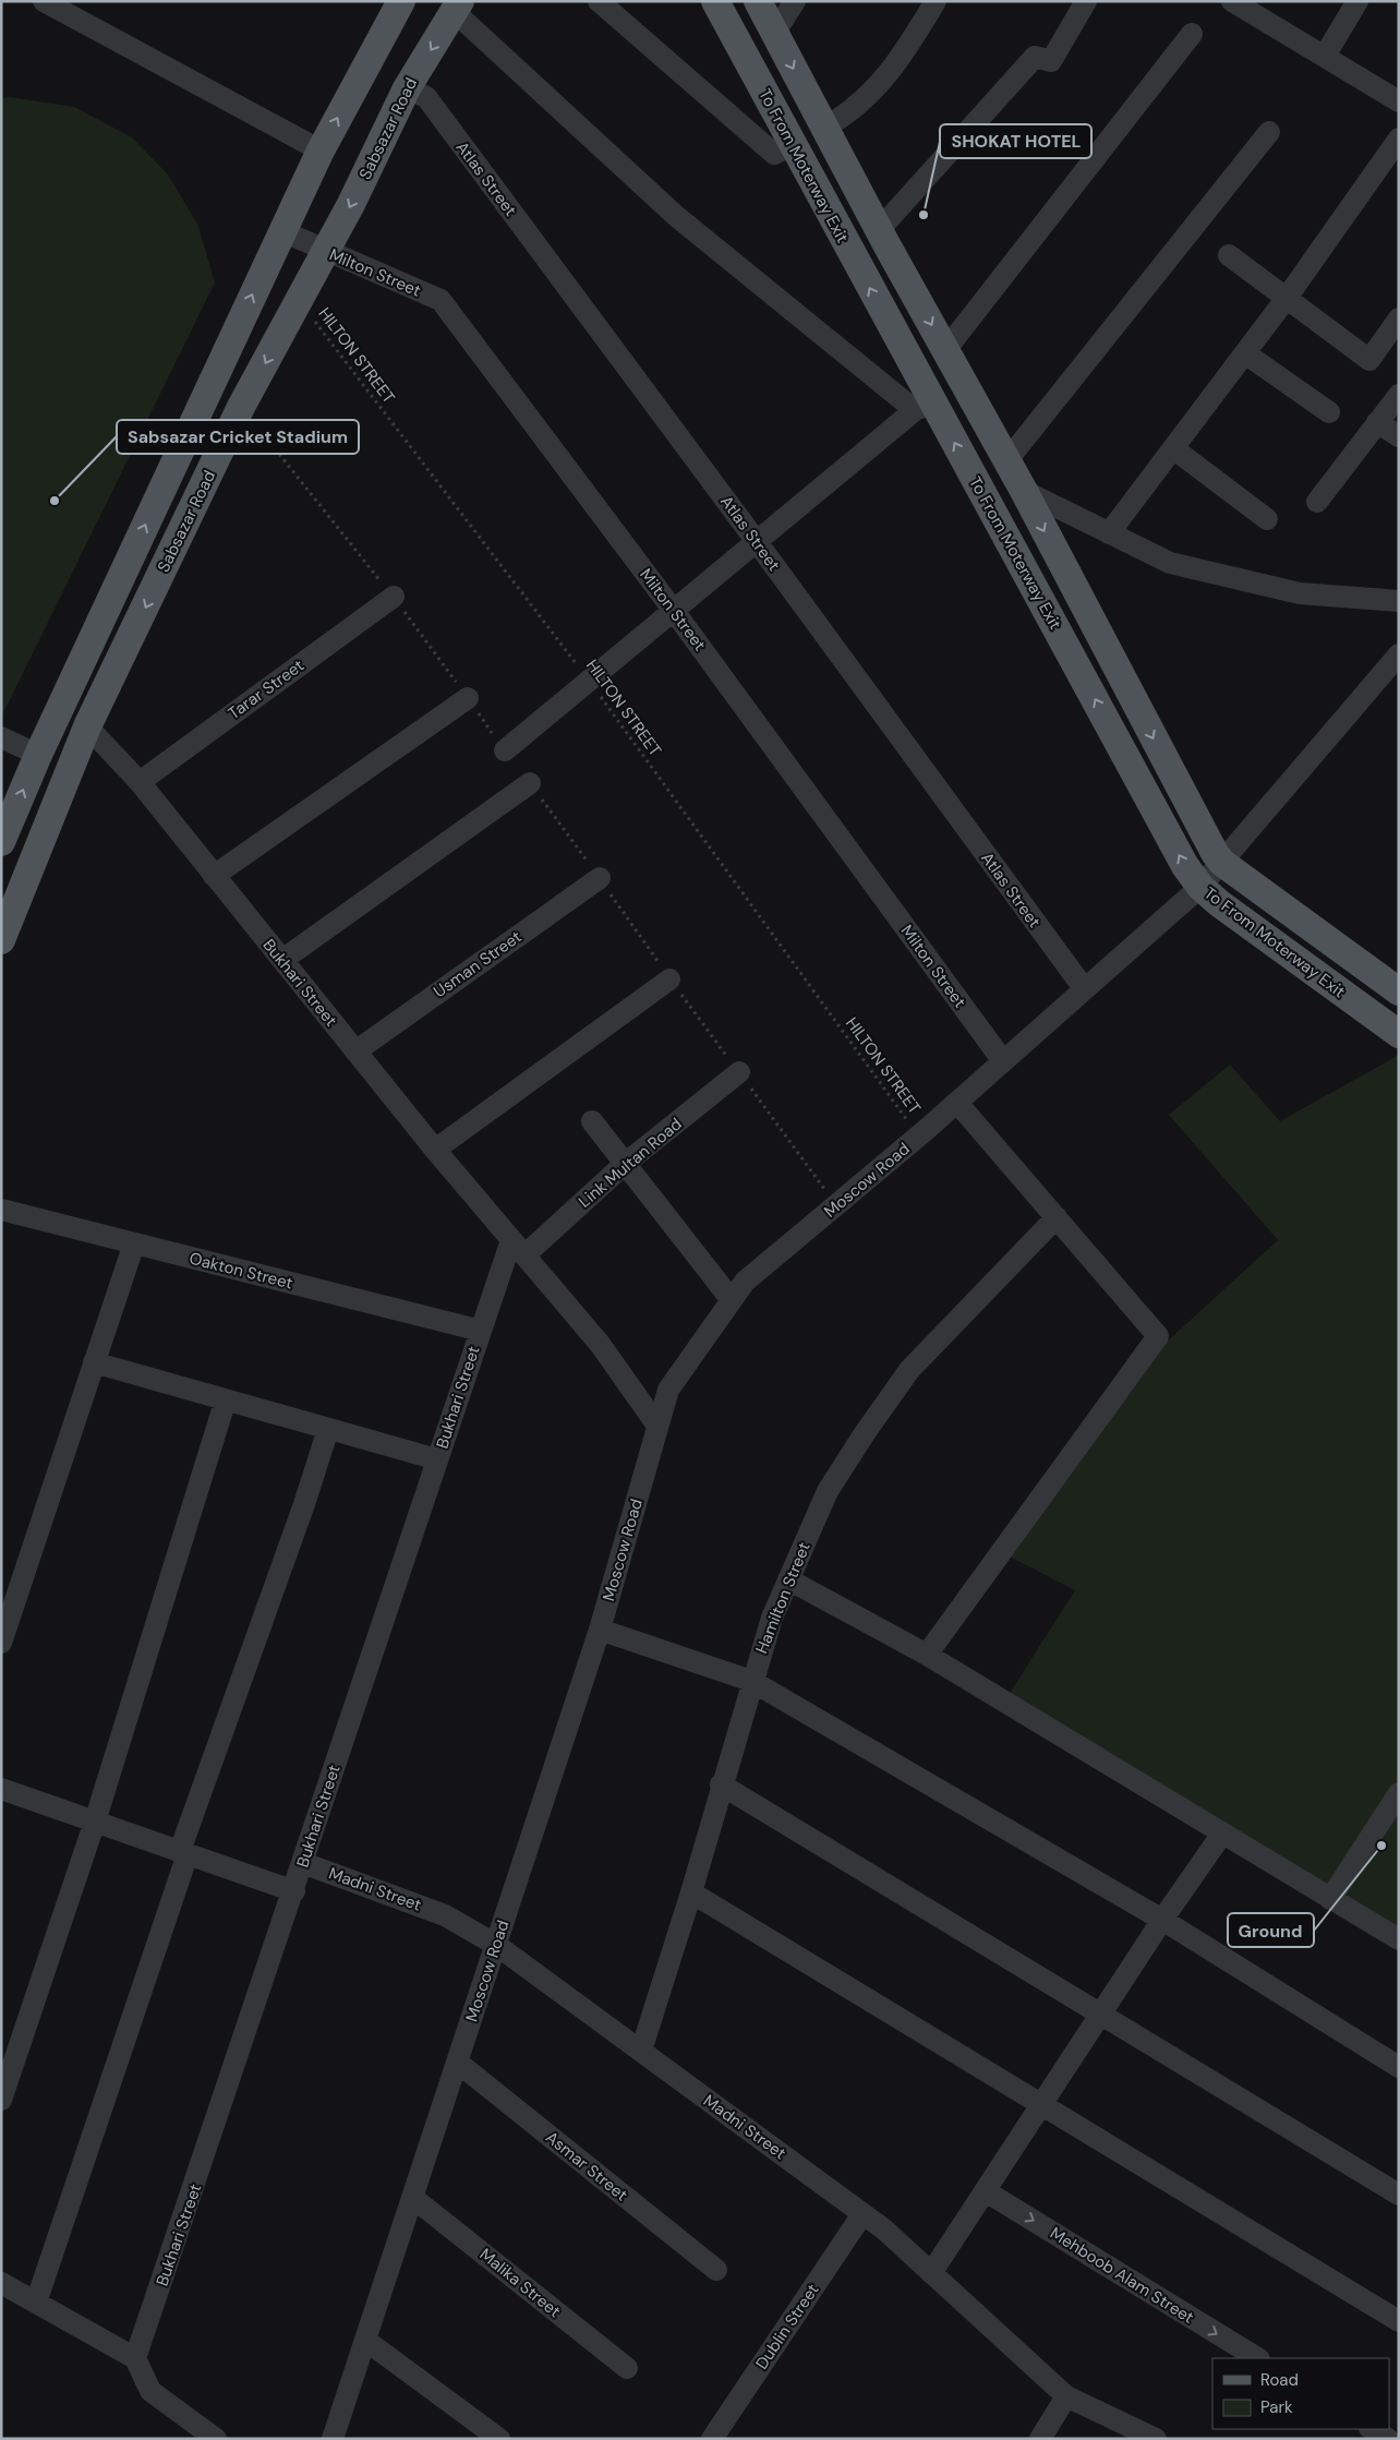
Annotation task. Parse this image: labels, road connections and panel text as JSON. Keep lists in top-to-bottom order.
{
  "streets": {
    "main road": ["Sabsazar Road", "To From Moterway Exit"],
    "street": [
      "Atlas Street",
      "Milton Street",
      "Tarar Street",
      "Usman Street",
      "Bukhari Street",
      "Link Multan Road",
      "Moscow Road",
      "Oakton Street",
      "Hamilton Street",
      "Madni Street",
      "Asmar Street",
      "Mehboob Alam Street",
      "Malika Street",
      "Dublin Street"
    ],
    "path": ["HILTON STREET"]
  },
  "crossings": [
    ["Sabsazar Road", "Atlas Street"],
    ["Sabsazar Road", "Milton Street"],
    ["Sabsazar Road", "HILTON STREET"],
    ["Sabsazar Road", "Bukhari Street"],
    ["To From Moterway Exit", "Moscow Road"],
    ["Atlas Street", "Moscow Road"],
    ["Milton Street", "Moscow Road"],
    ["HILTON STREET", "Moscow Road"],
    ["Tarar Street", "Bukhari Street"],
    ["Usman Street", "Bukhari Street"],
    ["Bukhari Street", "Link Multan Road"],
    ["Bukhari Street", "Moscow Road"],
    ["Bukhari Street", "Oakton Street"],
    ["Bukhari Street", "Madni Street"],
    ["Moscow Road", "Madni Street"],
    ["Moscow Road", "Asmar Street"],
    ["Moscow Road", "Malika Street"],
    ["Hamilton Street", "Madni Street"],
    ["Madni Street", "Dublin Street"]
  ],
  "places": ["SHOKAT HOTEL", "Sabsazar Cricket Stadium", "Ground"],
  "legend": ["Road", "Park"]
}
